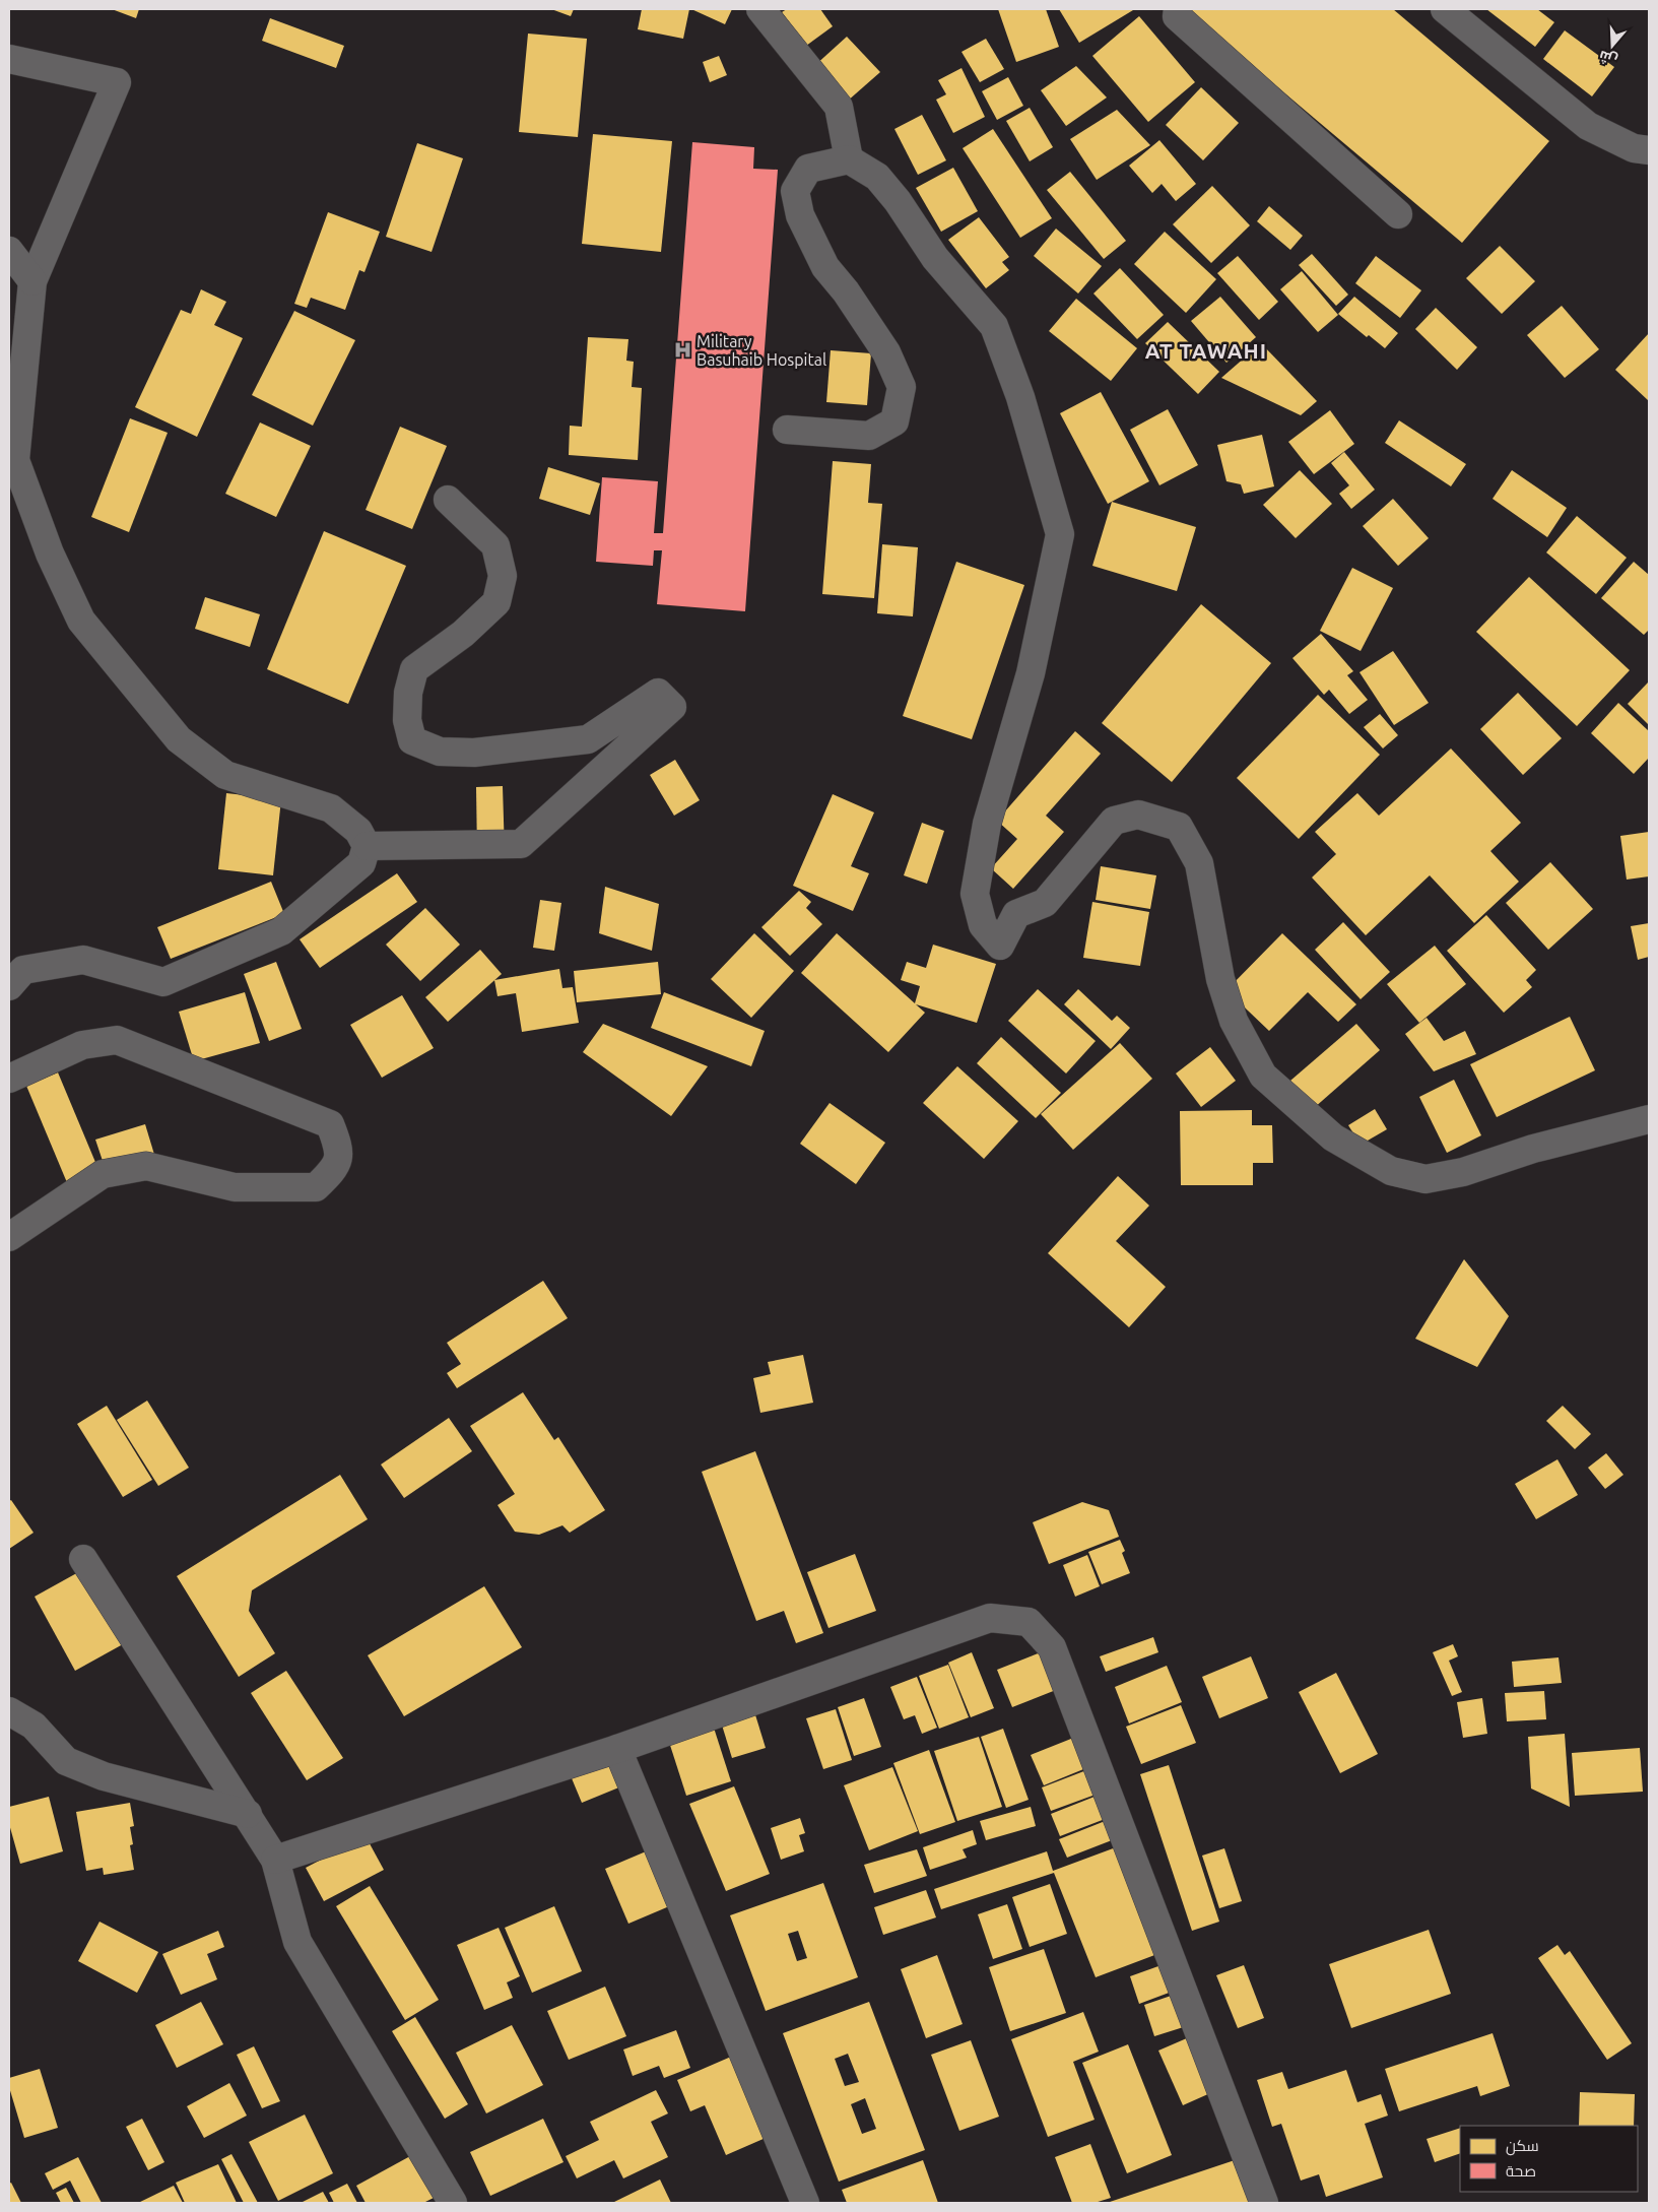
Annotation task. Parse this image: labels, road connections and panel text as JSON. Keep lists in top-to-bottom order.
{
  "districts": ["AT TAWAHI"],
  "places": {
    "hospital": ["Military Basuhaib Hospital"]
  },
  "legend": ["سكن", "صحة"],
  "north": "bottom"
}
